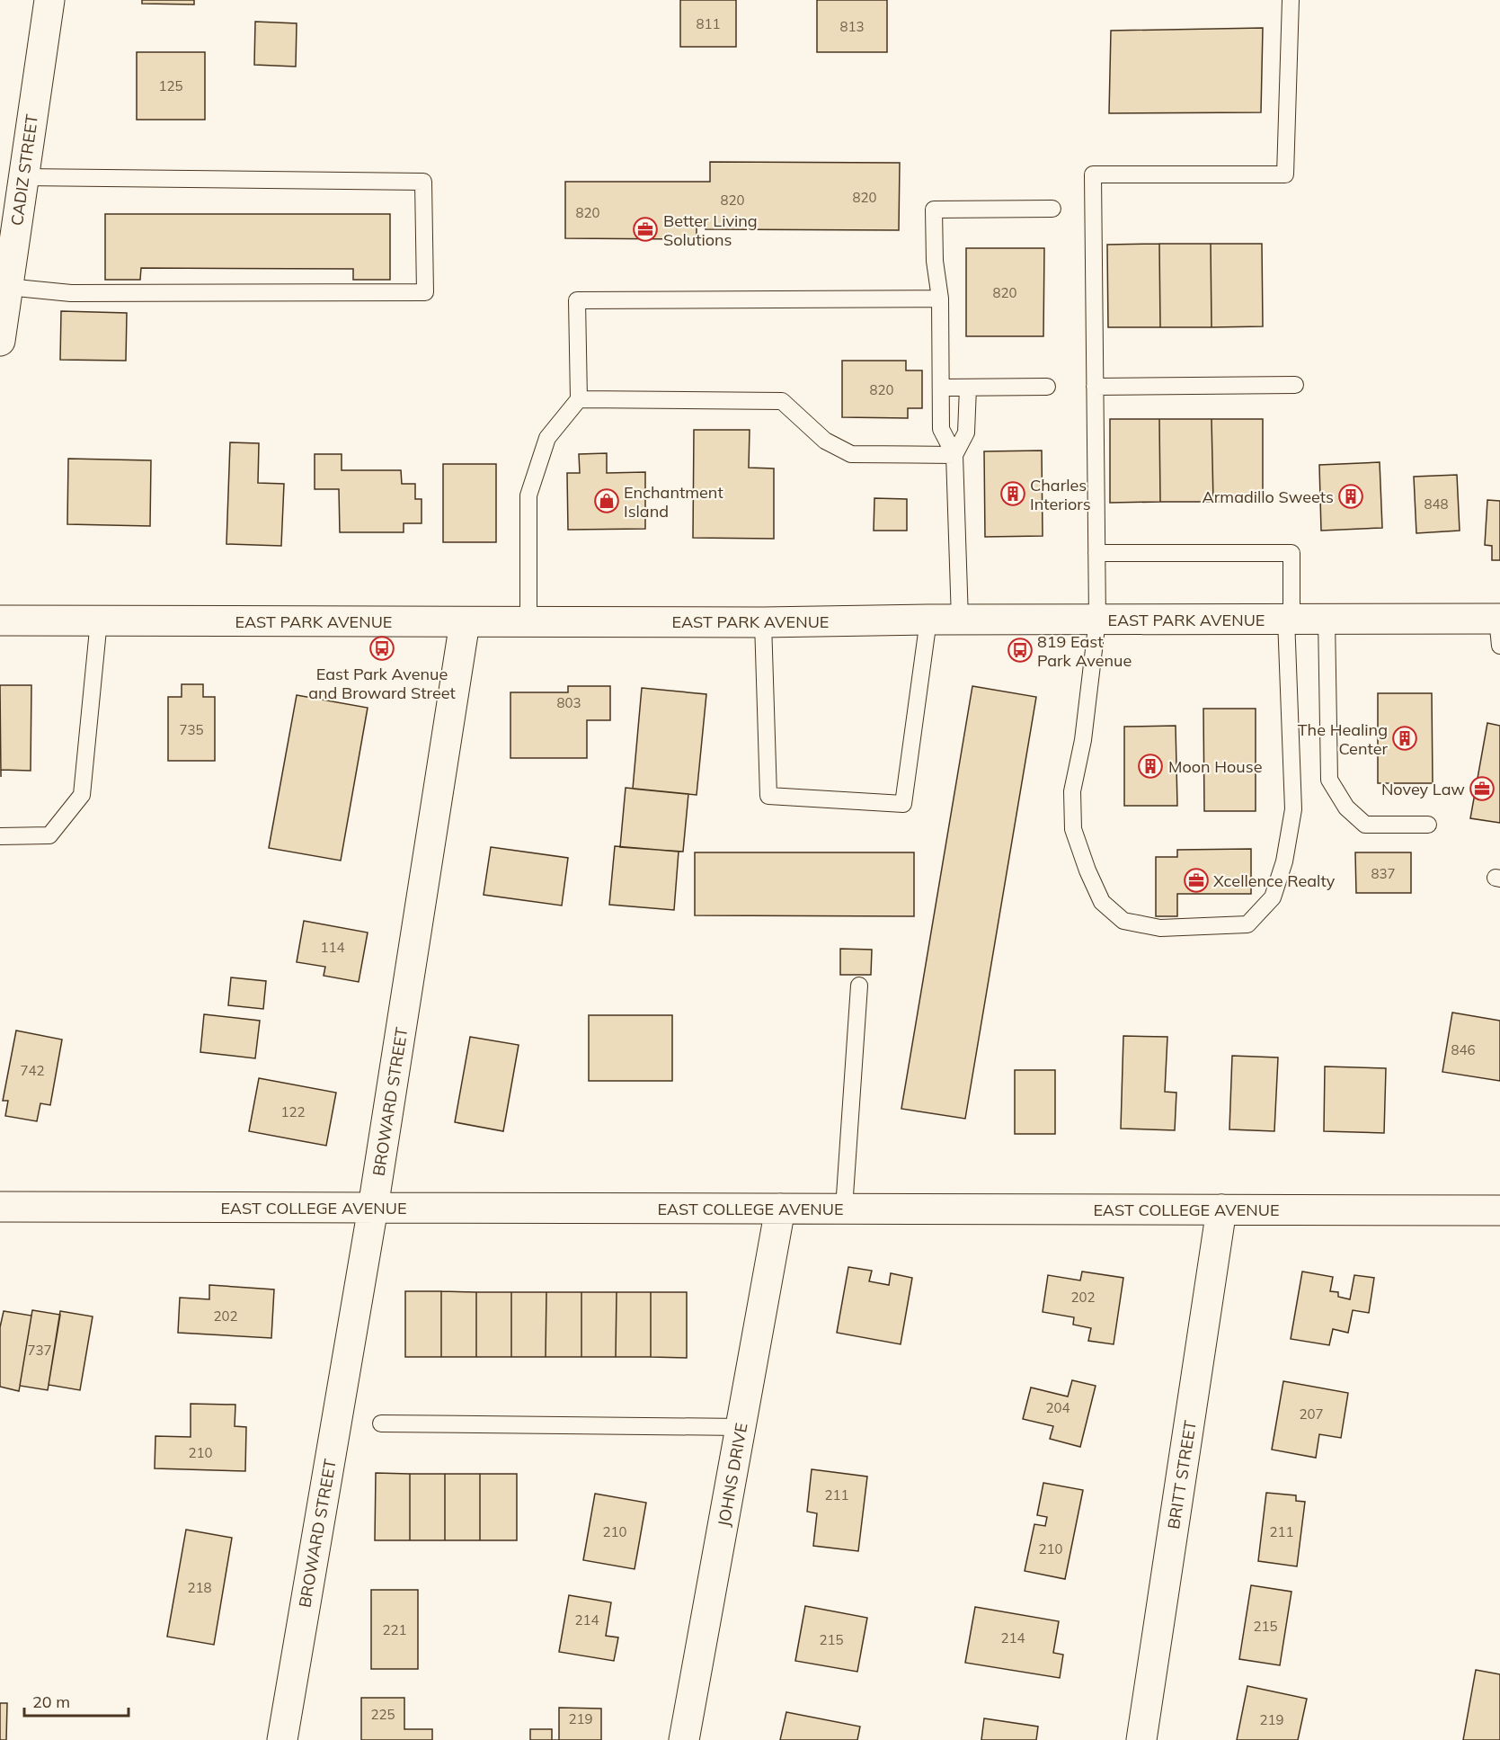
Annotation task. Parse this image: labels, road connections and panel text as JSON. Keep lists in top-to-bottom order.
{
  "streets": {
    "street": [
      "CADIZ STREET",
      "EAST PARK AVENUE",
      "BROWARD STREET",
      "EAST COLLEGE AVENUE",
      "JOHNS DRIVE",
      "BRITT STREET"
    ]
  },
  "crossings": [
    ["EAST PARK AVENUE", "BROWARD STREET"],
    ["BROWARD STREET", "EAST COLLEGE AVENUE"],
    ["EAST COLLEGE AVENUE", "JOHNS DRIVE"],
    ["EAST COLLEGE AVENUE", "BRITT STREET"]
  ],
  "places": {
    "office": ["Better Living Solutions", "Novey Law", "Xcellence Realty"],
    "building": [
      "Charles Interiors",
      "Armadillo Sweets",
      "The Healing Center",
      "Moon House"
    ],
    "shop": ["Enchantment Island"],
    "bus stop": ["East Park Avenue and Broward Street", "819 East Park Avenue"]
  },
  "house_numbers": [
    "811",
    "813",
    "125",
    "820",
    "820",
    "820",
    "820",
    "820",
    "848",
    "803",
    "735",
    "837",
    "114",
    "846",
    "742",
    "122",
    "202",
    "202",
    "737",
    "204",
    "207",
    "210",
    "211",
    "210",
    "211",
    "210",
    "218",
    "214",
    "215",
    "221",
    "214",
    "215",
    "225",
    "219",
    "219"
  ],
  "scale_bar": "20 m"
}
